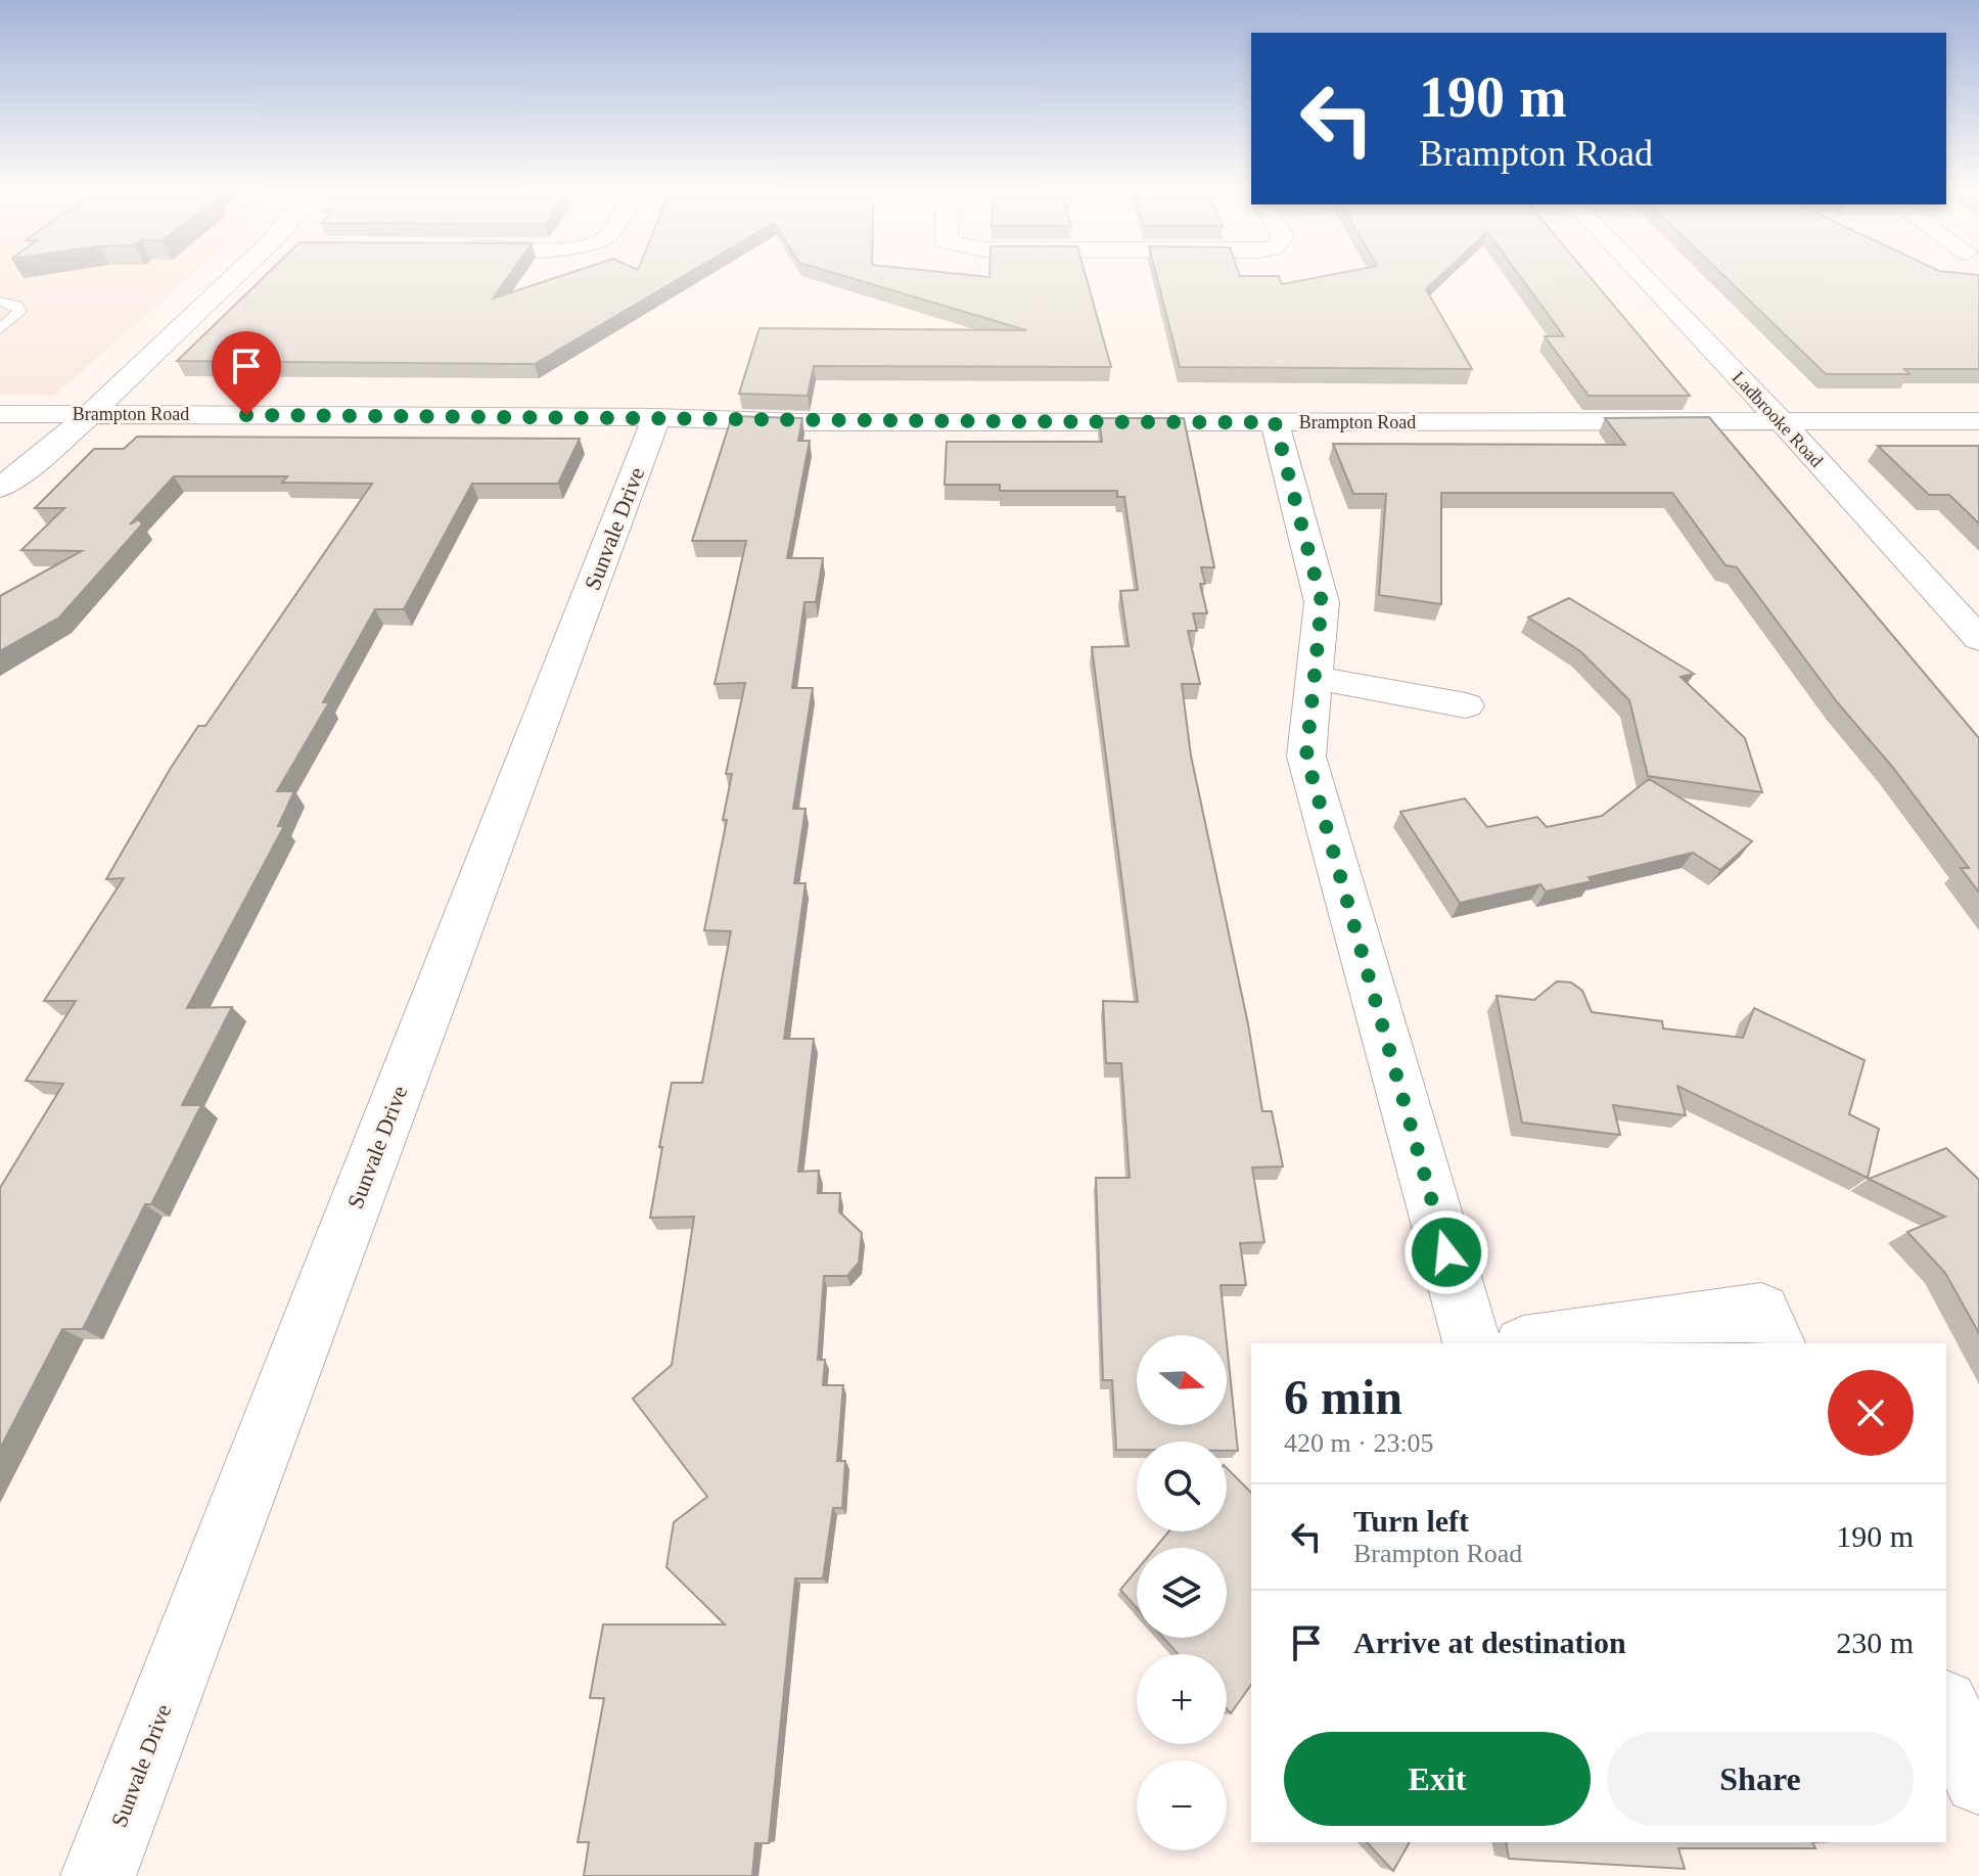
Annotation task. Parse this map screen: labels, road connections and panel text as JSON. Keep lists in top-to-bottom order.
{
  "streets": {
    "street": ["Brampton Road", "Ladbrooke Road", "Sunvale Drive"]
  },
  "crossings": [
    ["Brampton Road", "Ladbrooke Road"],
    ["Brampton Road", "Sunvale Drive"]
  ],
  "north": "right",
  "page": {
    "turn": ["190 m", "Brampton Road"],
    "map_buttons": ["+", "−"],
    "heading": ["6 min", "420 m · 23:05"],
    "list": [
      {
        "name": "Turn left",
        "note": "Brampton Road",
        "value": "190 m"
      },
      {
        "name": "Arrive at destination",
        "value": "230 m"
      }
    ],
    "buttons": ["Exit", "Share"]
  }
}
